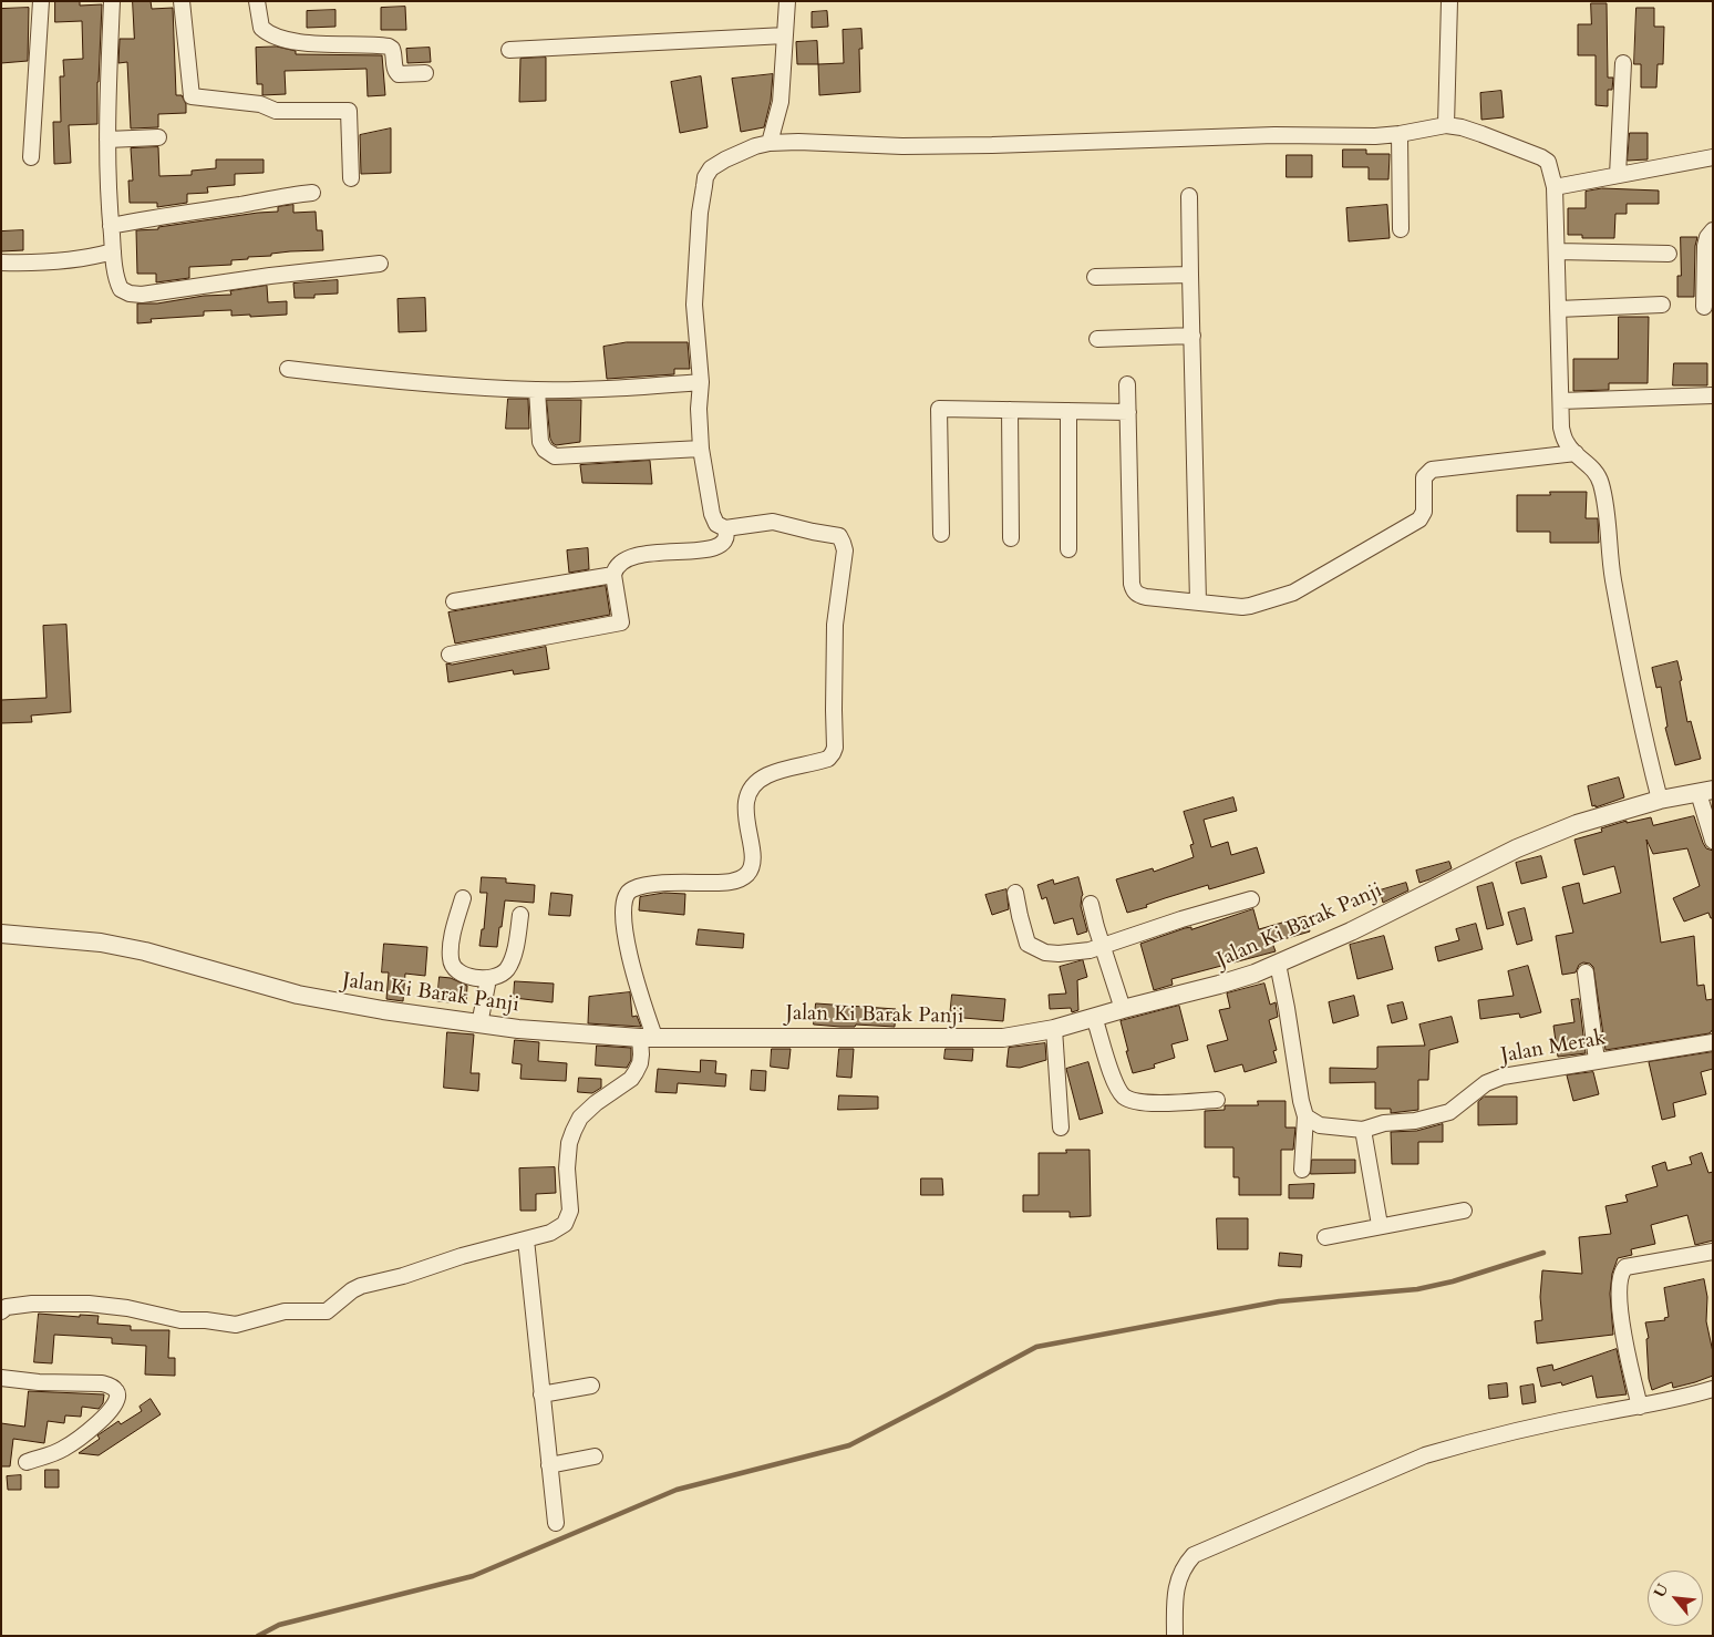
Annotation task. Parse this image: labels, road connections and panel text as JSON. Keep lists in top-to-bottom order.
{
  "streets": {
    "street": ["Jalan Ki Barak Panji", "Jalan Merak"]
  },
  "north": "top left"
}
